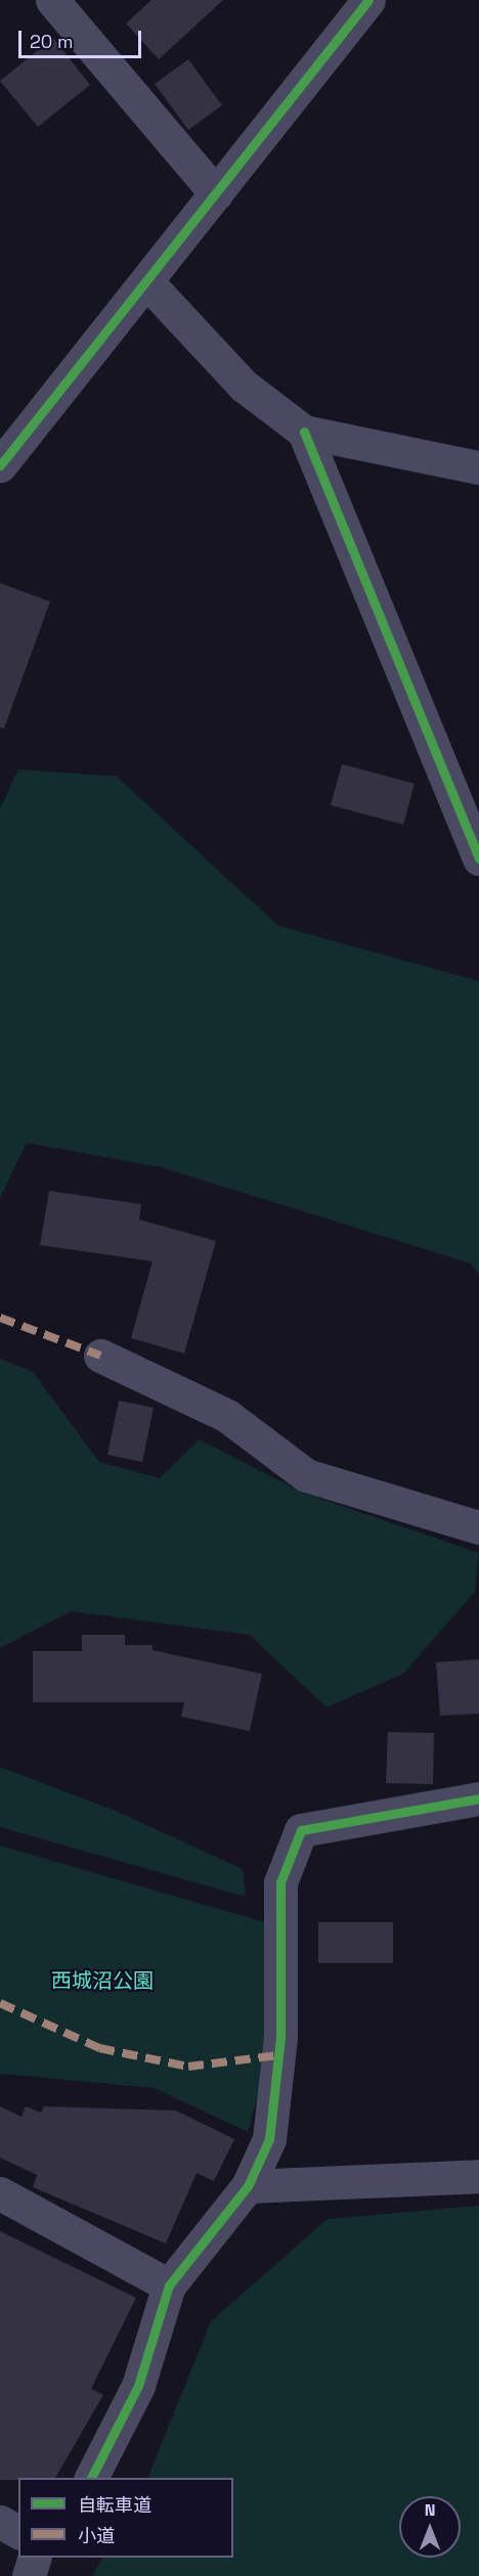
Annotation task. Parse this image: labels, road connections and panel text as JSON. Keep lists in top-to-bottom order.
{
  "parks": ["西城沼公園"],
  "legend": ["自転車道", "小道"],
  "scale_bar": "20 m",
  "north": "top"
}
